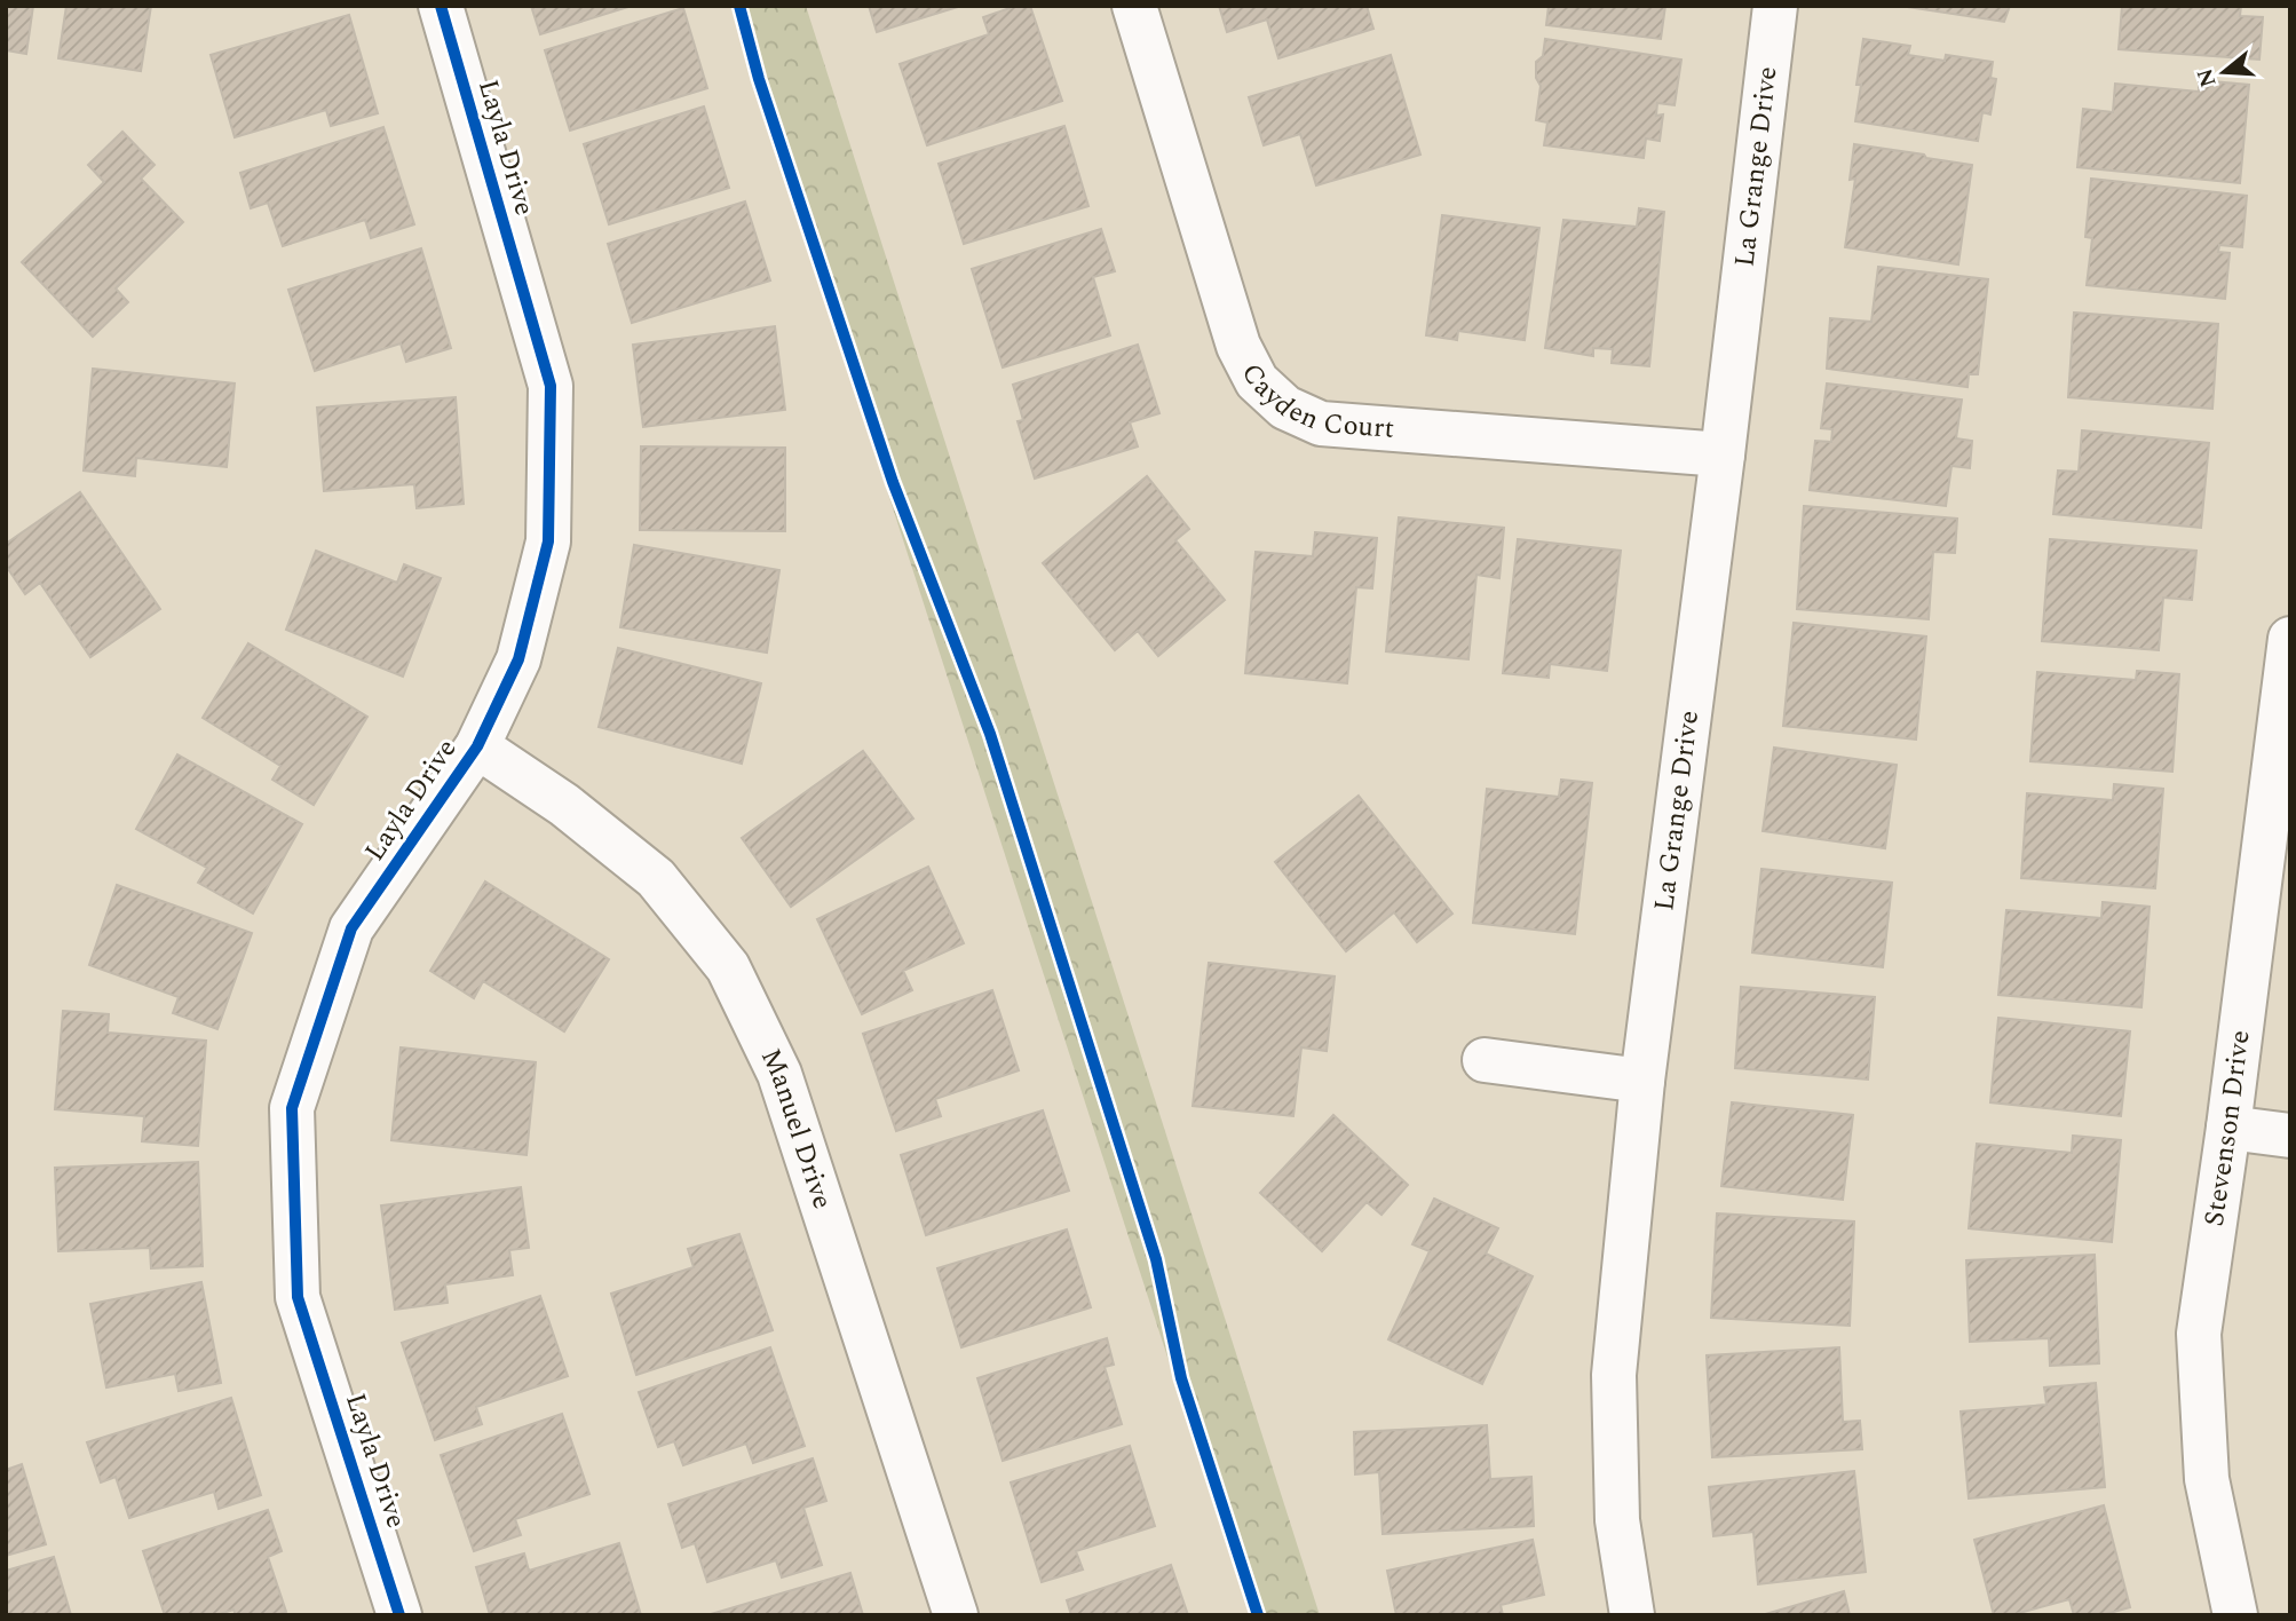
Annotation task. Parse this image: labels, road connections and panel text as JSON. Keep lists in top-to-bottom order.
{
  "streets": {
    "street": [
      "Layla Drive",
      "La Grange Drive",
      "Cayden Court",
      "Stevenson Drive",
      "Manuel Drive"
    ]
  },
  "crossings": [
    ["Layla Drive", "Manuel Drive"],
    ["La Grange Drive", "Cayden Court"]
  ],
  "north": "left"
}
